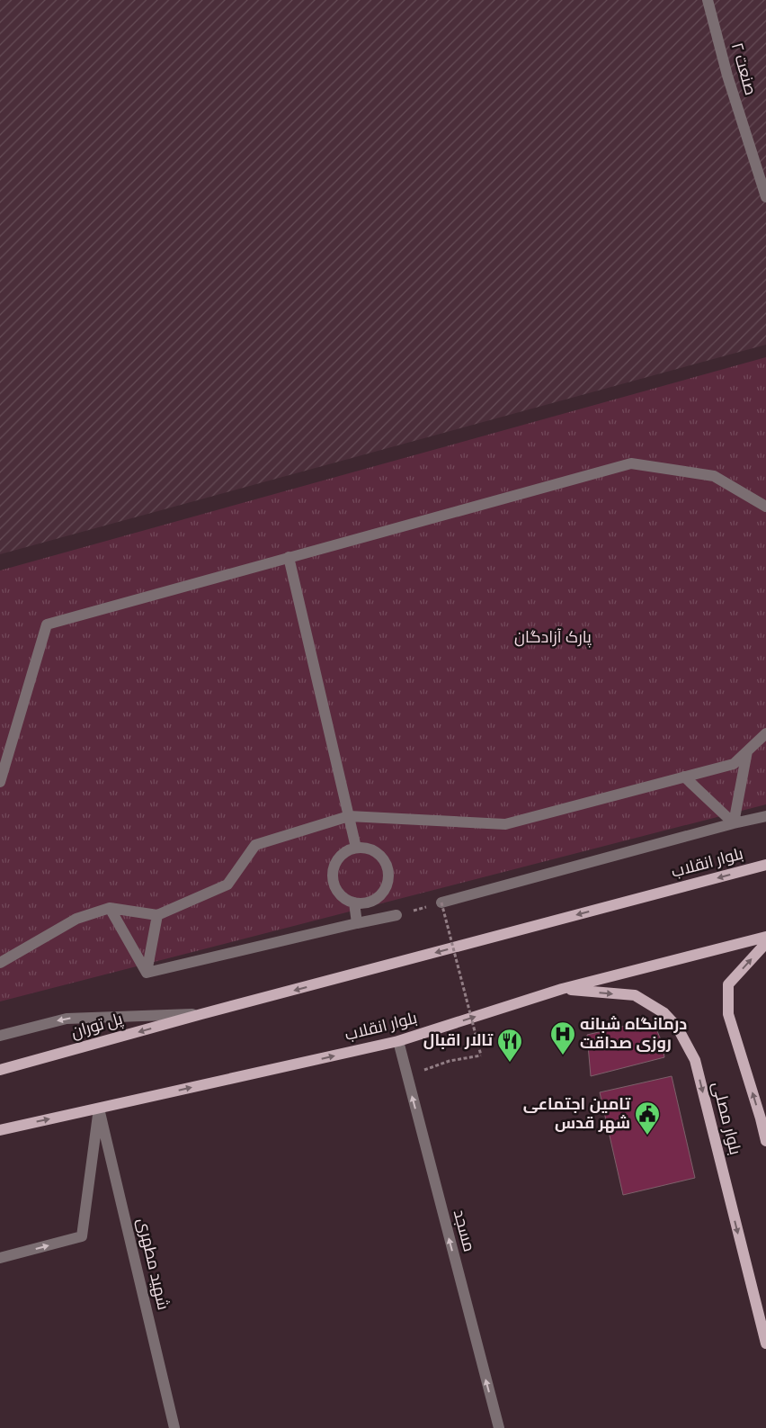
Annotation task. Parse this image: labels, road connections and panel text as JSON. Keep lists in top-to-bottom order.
{
  "streets": {
    "main road": ["بلوار انقلاب", "پل توران", "بلوار مصلی"],
    "street": ["صنعت ۲", "مسجد", "شهید مطهری"]
  },
  "crossings": [
    ["بلوار انقلاب", "پل توران"],
    ["بلوار انقلاب", "بلوار مصلی"],
    ["بلوار انقلاب", "مسجد"],
    ["بلوار انقلاب", "شهید مطهری"]
  ],
  "one_way": ["پل توران", "مسجد"],
  "parks": ["پارک آزادگان"],
  "places": {
    "hospital": ["درمانگاه شبانه روزی صداقت"],
    "restaurant": ["تالار اقبال"],
    "public building": ["تامین اجتماعی شهر قدس"]
  }
}
